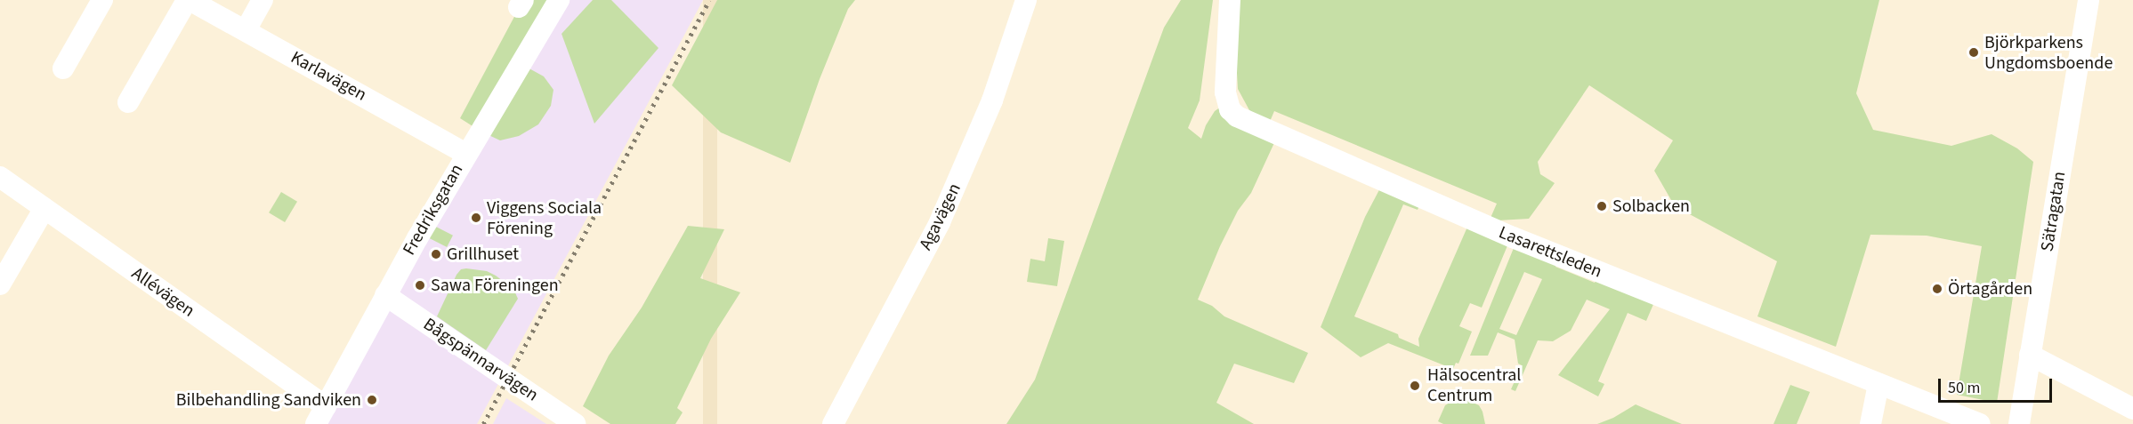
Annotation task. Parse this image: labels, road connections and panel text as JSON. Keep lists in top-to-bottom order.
{
  "streets": {
    "street": [
      "Karlavägen",
      "Fredriksgatan",
      "Sätragatan",
      "Agavägen",
      "Lasarettsleden",
      "Allévägen",
      "Bågspännarvägen"
    ]
  },
  "crossings": [
    ["Karlavägen", "Fredriksgatan"],
    ["Fredriksgatan", "Allévägen"],
    ["Fredriksgatan", "Bågspännarvägen"]
  ],
  "places": [
    "Björkparkens Ungdomsboende",
    "Solbacken",
    "Viggens Sociala Förening",
    "Grillhuset",
    "Sawa Föreningen",
    "Örtagården",
    "Hälsocentral Centrum",
    "Bilbehandling Sandviken"
  ],
  "scale_bar": "50 m"
}
